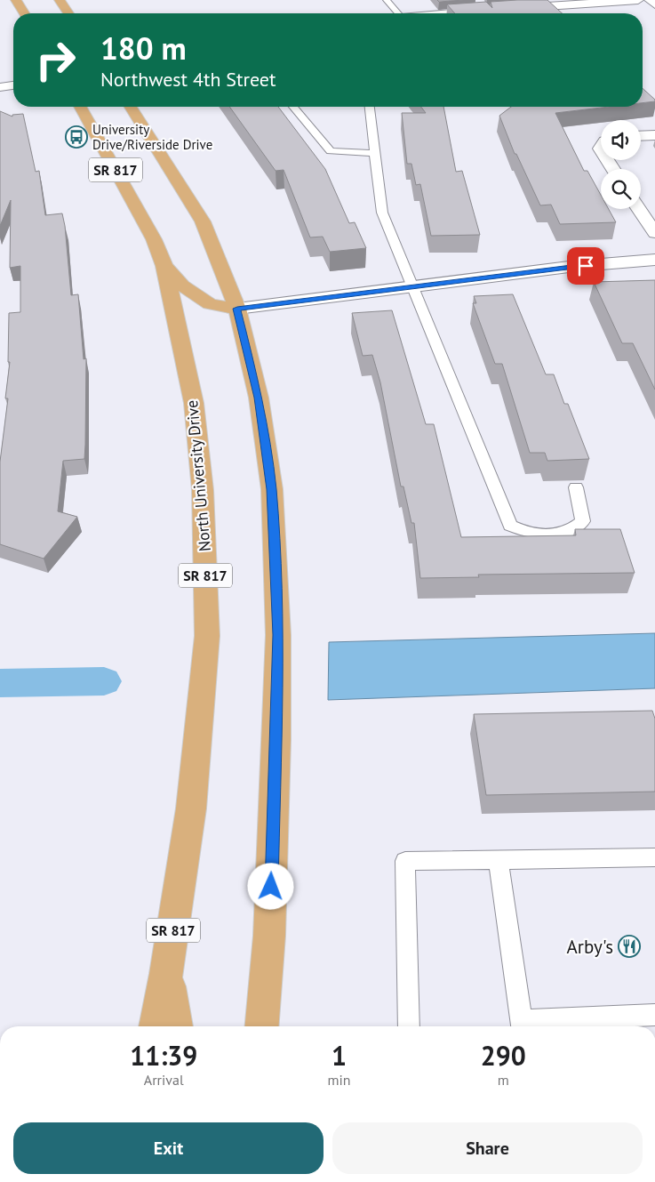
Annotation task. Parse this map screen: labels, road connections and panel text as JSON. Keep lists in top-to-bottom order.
{
  "streets": {
    "main road": ["SR 817", "North University Drive"]
  },
  "places": {
    "bus stop": ["University Drive/Riverside Drive"],
    "restaurant": ["Arby's"]
  },
  "page": {
    "turn": ["180 m", "Northwest 4th Street"],
    "eta": [
      "11:39",
      "Arrival",
      "1",
      "min",
      "290",
      "m"
    ],
    "buttons": ["Exit", "Share"]
  }
}
